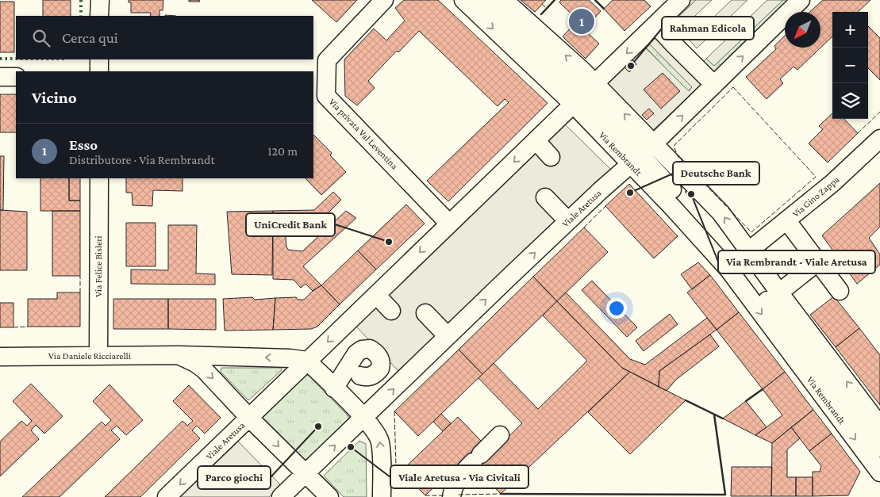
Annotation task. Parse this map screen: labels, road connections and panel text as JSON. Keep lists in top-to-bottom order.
{
  "streets": {
    "street": [
      "Via privata Val Leventina",
      "Via Rembrandt",
      "Via Gino Zappa",
      "Viale Aretusa",
      "Via Felice Bisleri",
      "Via Daniele Ricciarelli"
    ]
  },
  "crossings": [
    ["Via privata Val Leventina", "Viale Aretusa"],
    ["Via Rembrandt", "Via Gino Zappa"],
    ["Via Rembrandt", "Viale Aretusa"],
    ["Viale Aretusa", "Via Daniele Ricciarelli"],
    ["Via Felice Bisleri", "Via Daniele Ricciarelli"]
  ],
  "places": [
    "Rahman Edicola",
    "Deutsche Bank",
    "Via Rembrandt - Viale Aretusa",
    "UniCredit Bank",
    "Parco giochi",
    "Viale Aretusa - Via Civitali"
  ],
  "north": "bottom left",
  "page": {
    "pins": "1",
    "map_buttons": ["+", "−"],
    "search": "Cerca qui",
    "heading": "Vicino",
    "list": [
      {
        "mark": "1",
        "name": "Esso",
        "note": "Distributore · Via Rembrandt",
        "value": "120 m"
      }
    ]
  }
}
